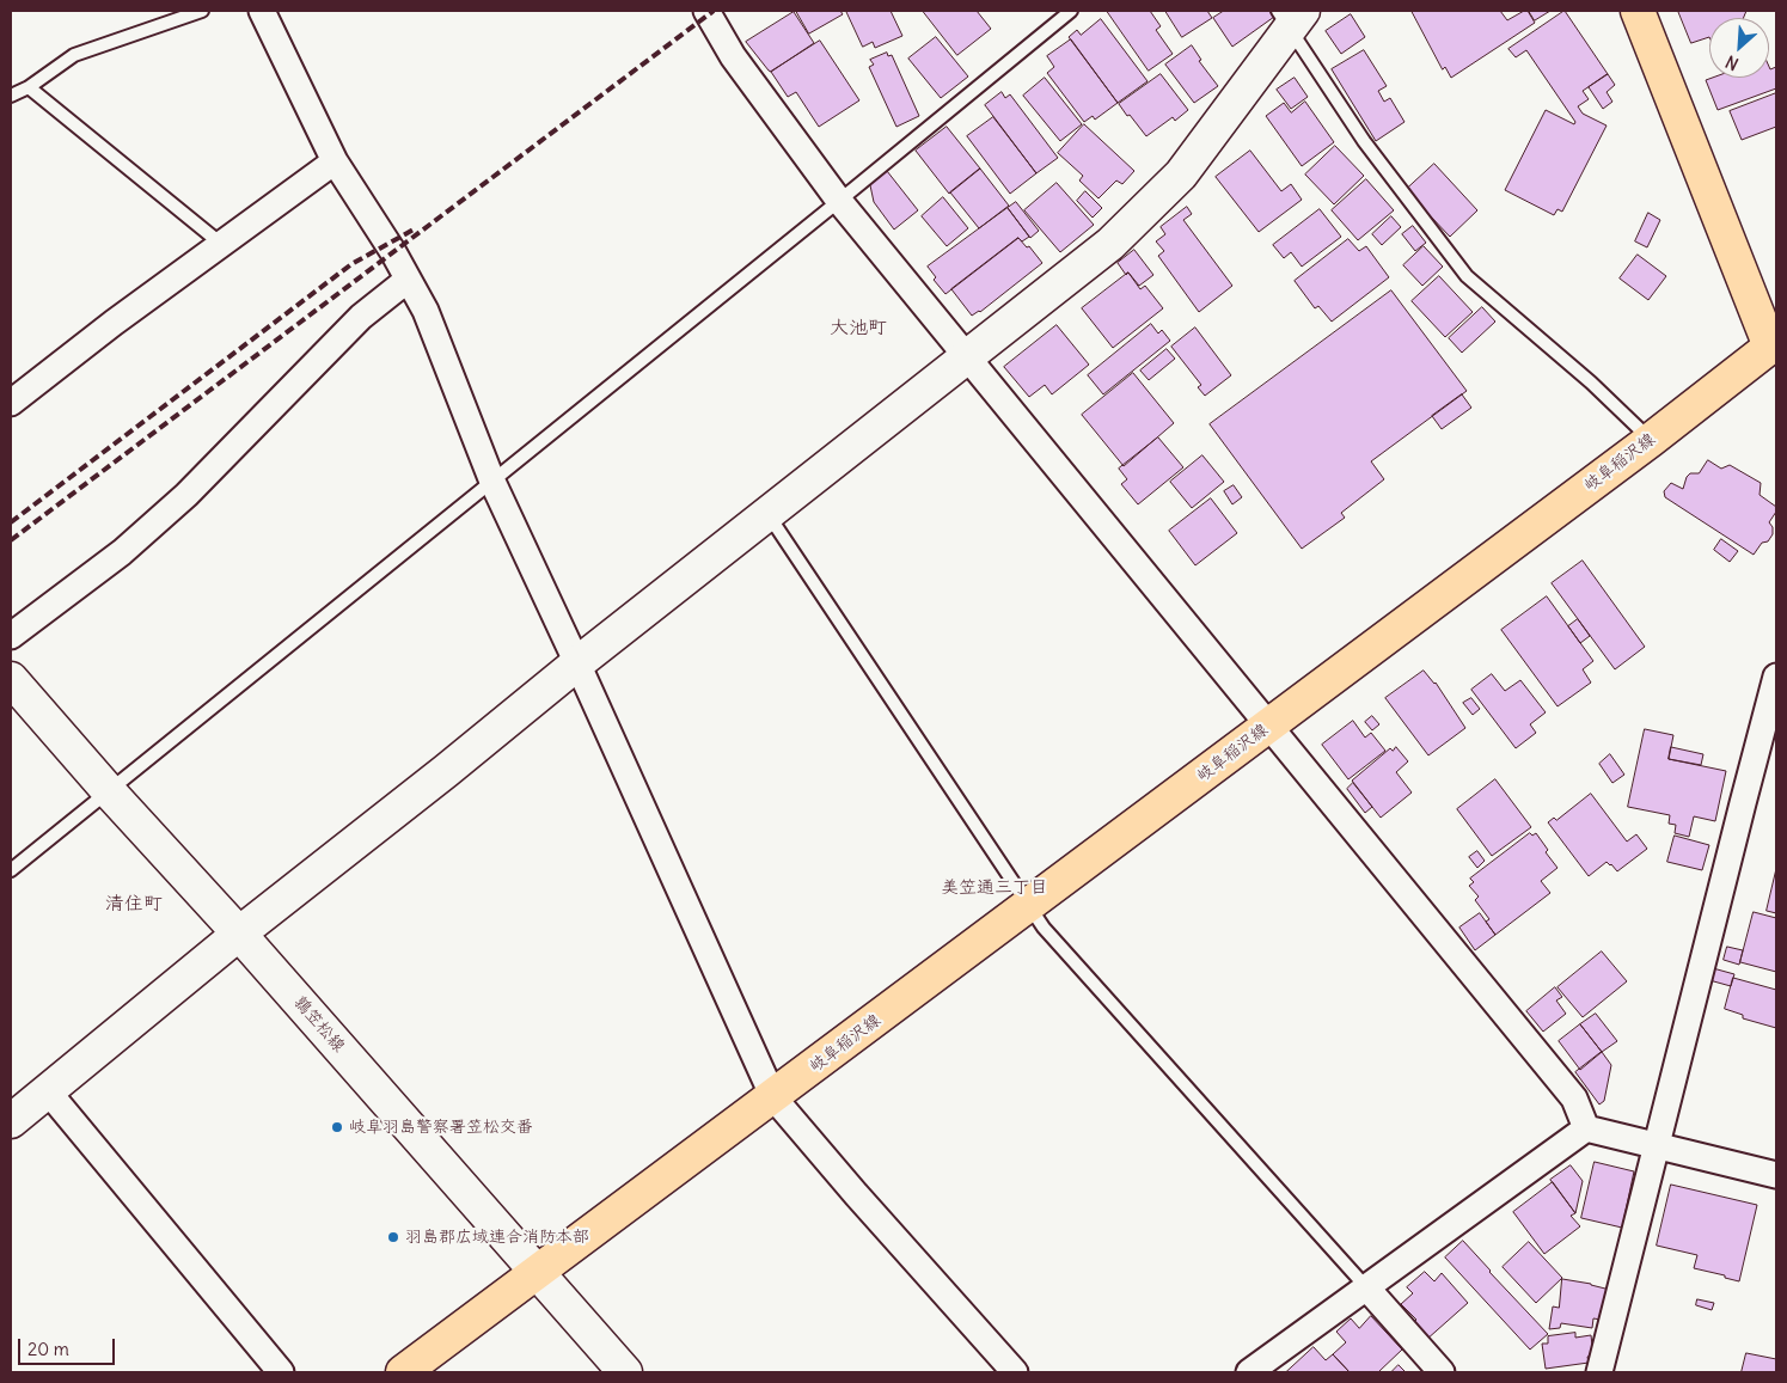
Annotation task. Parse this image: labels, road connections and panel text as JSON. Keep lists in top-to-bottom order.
{
  "streets": {
    "main road": ["岐阜稲沢線"],
    "street": ["鶉笠松線"]
  },
  "crossings": [
    ["岐阜稲沢線", "鶉笠松線"]
  ],
  "districts": ["大池町", "美笠通三丁目", "清住町"],
  "places": ["岐阜羽島警察署笠松交番", "羽島郡広域連合消防本部"],
  "scale_bar": "20 m",
  "north": "bottom left"
}
